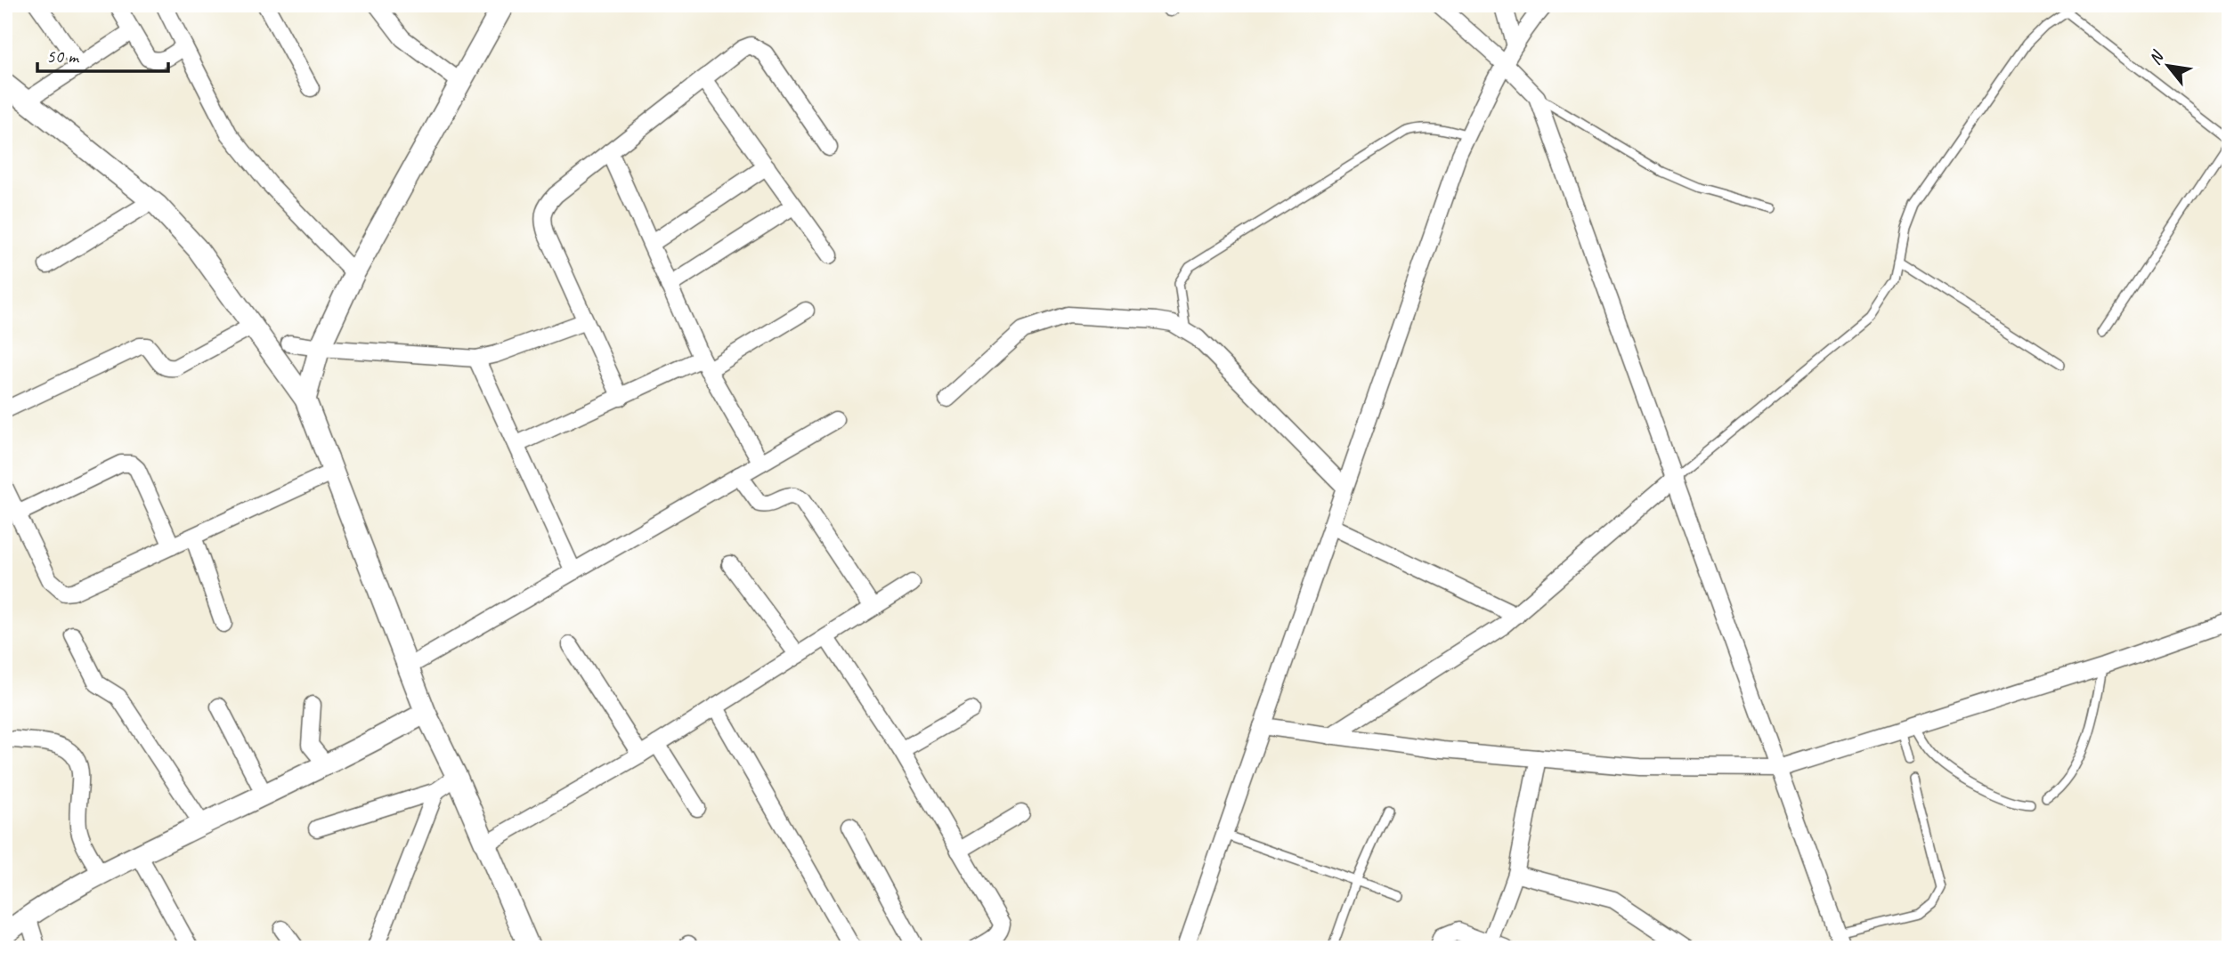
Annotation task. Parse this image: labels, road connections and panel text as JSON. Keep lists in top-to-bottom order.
{
  "scale_bar": "50 m",
  "north": "top left"
}
